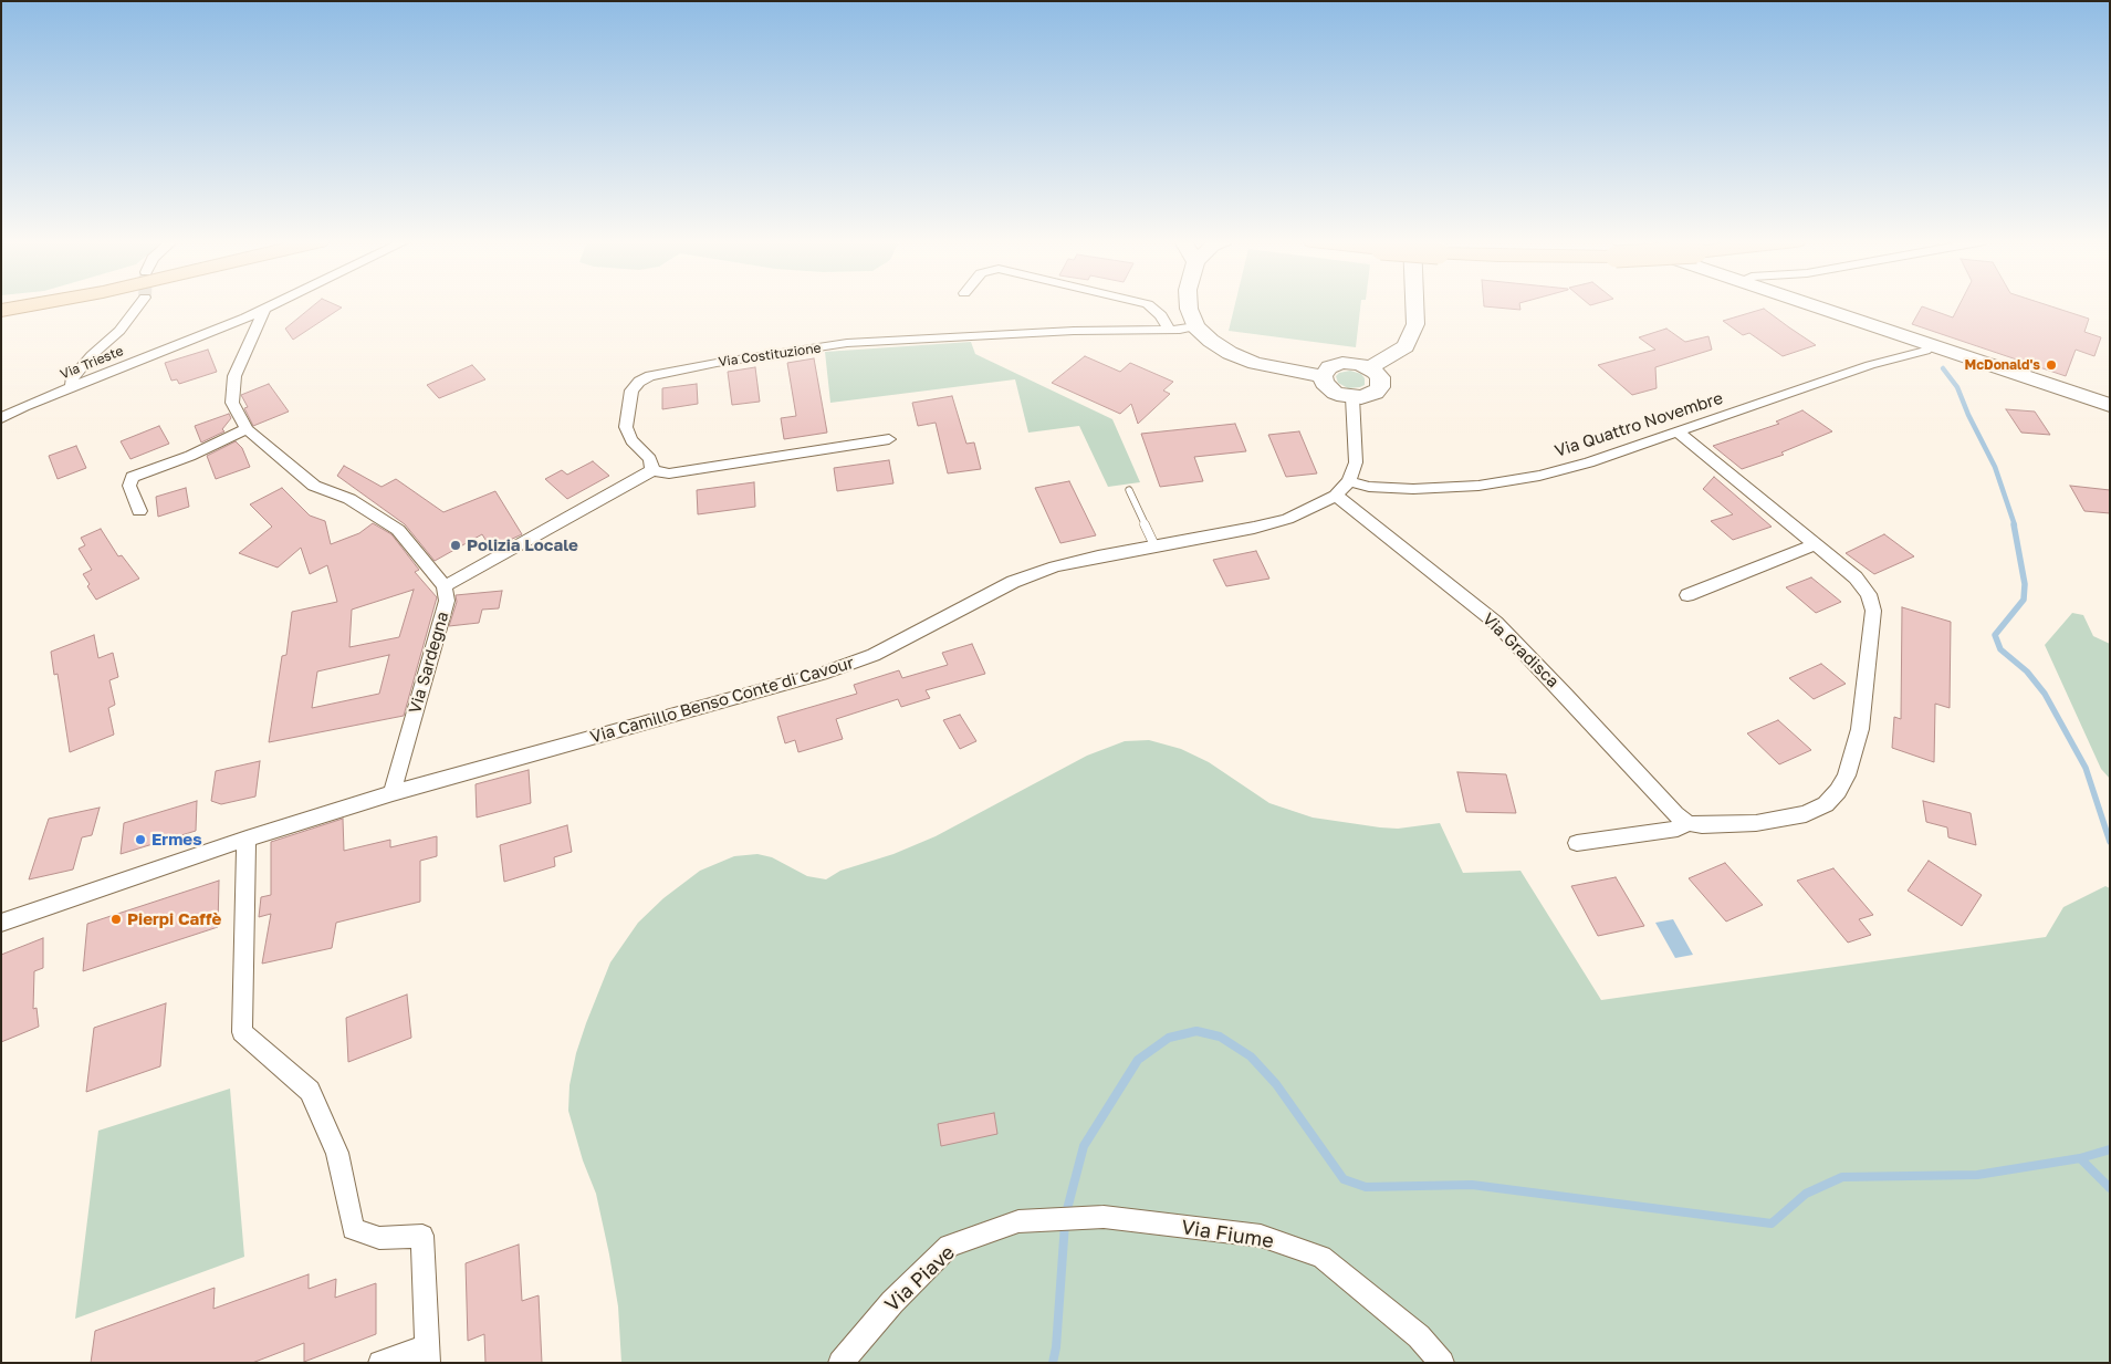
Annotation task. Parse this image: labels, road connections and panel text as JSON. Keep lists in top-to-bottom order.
{
  "streets": {
    "street": [
      "Via Costituzione",
      "Via Trieste",
      "Via Quattro Novembre",
      "Via Gradisca",
      "Via Sardegna",
      "Via Camillo Benso Conte di Cavour",
      "Via Fiume",
      "Via Piave"
    ]
  },
  "crossings": [
    ["Via Quattro Novembre", "Via Camillo Benso Conte di Cavour"],
    ["Via Gradisca", "Via Camillo Benso Conte di Cavour"],
    ["Via Sardegna", "Via Camillo Benso Conte di Cavour"],
    ["Via Fiume", "Via Piave"]
  ],
  "places": [
    "McDonald's",
    "Polizia Locale",
    "Ermes",
    "Pierpi Caffè"
  ]
}
